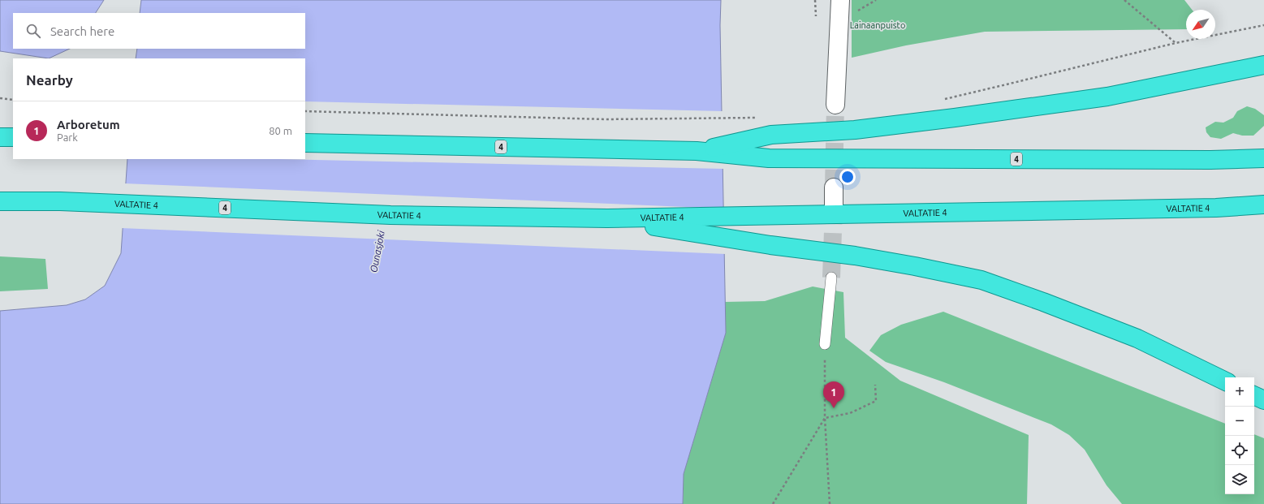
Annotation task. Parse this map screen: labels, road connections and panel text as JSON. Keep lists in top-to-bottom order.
{
  "streets": {
    "highway": ["4", "VALTATIE 4"]
  },
  "water": ["Ounasjoki"],
  "parks": ["Lainaanpuisto"],
  "north": "bottom left",
  "page": {
    "search": "Search here",
    "heading": "Nearby",
    "list": [
      {
        "mark": "1",
        "name": "Arboretum",
        "note": "Park",
        "value": "80 m"
      }
    ],
    "map_buttons": ["+", "−"],
    "pins": "1"
  }
}
